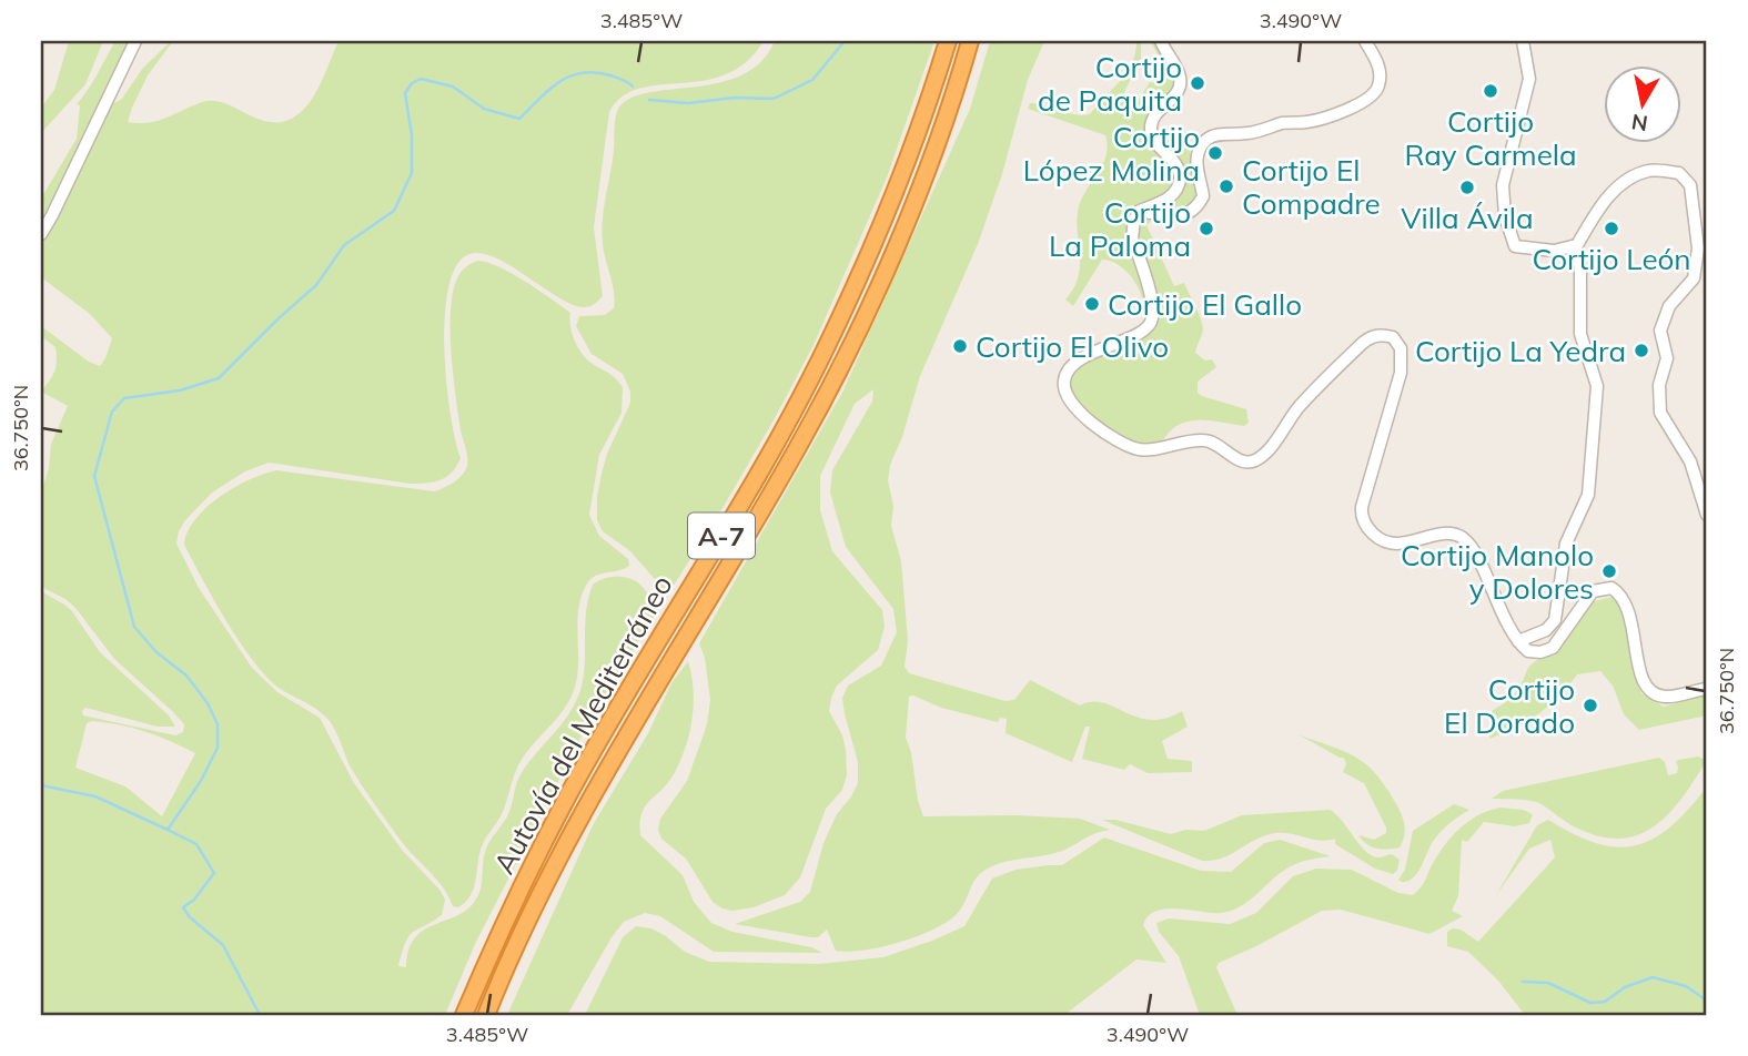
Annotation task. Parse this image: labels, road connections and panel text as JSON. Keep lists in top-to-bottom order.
{
  "streets": {
    "highway": ["A-7", "Autovía del Mediterráneo"]
  },
  "places": [
    "Cortijo de Paquita",
    "Cortijo Ray Carmela",
    "Cortijo López Molina",
    "Cortijo El Compadre",
    "Villa Ávila",
    "Cortijo La Paloma",
    "Cortijo León",
    "Cortijo El Gallo",
    "Cortijo El Olivo",
    "Cortijo La Yedra",
    "Cortijo Manolo y Dolores",
    "Cortijo El Dorado"
  ],
  "north": "bottom",
  "coordinates": ["3.485°W", "3.490°W", "36.750°N"]
}
